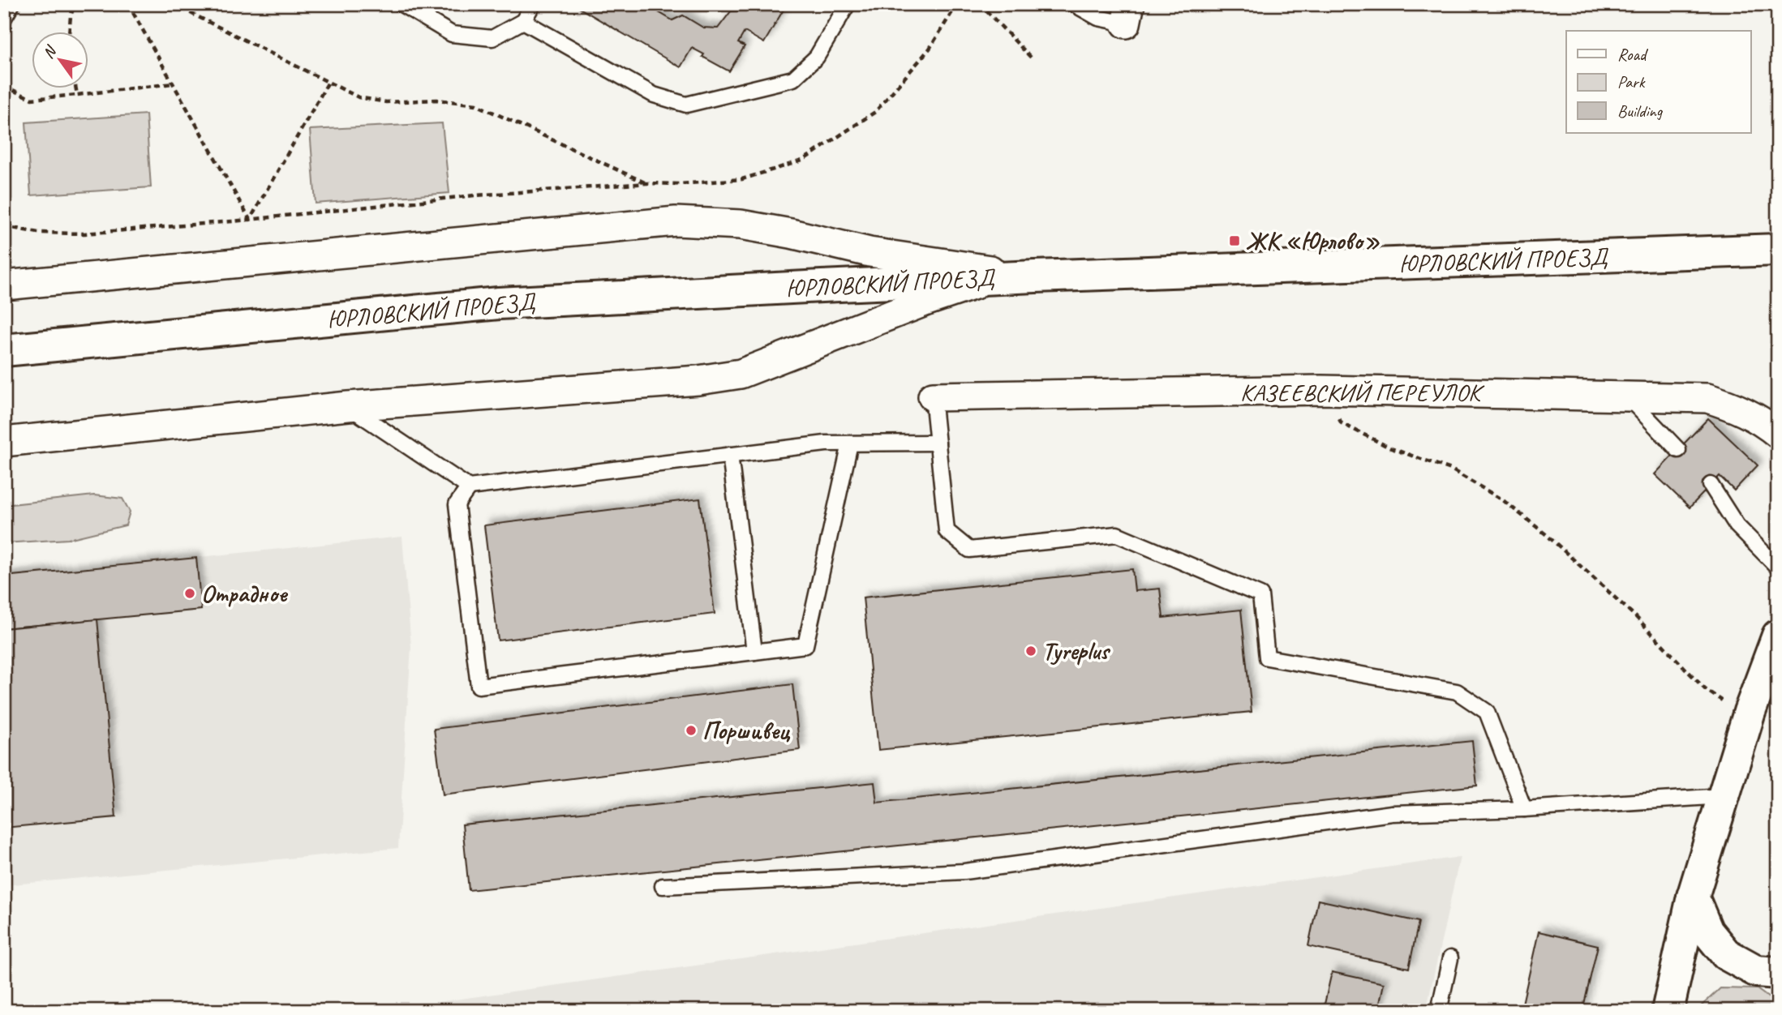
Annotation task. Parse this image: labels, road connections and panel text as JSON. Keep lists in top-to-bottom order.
{
  "streets": {
    "main road": ["ЮРЛОВСКИЙ ПРОЕЗД"],
    "street": ["КАЗЕЕВСКИЙ ПЕРЕУЛОК"]
  },
  "places": {
    "transit": ["ЖК «Юрлово»"],
    "other": ["Отрадное", "Tyreplus", "Поршивец"]
  },
  "legend": ["Road", "Park", "Building"],
  "north": "top left"
}
